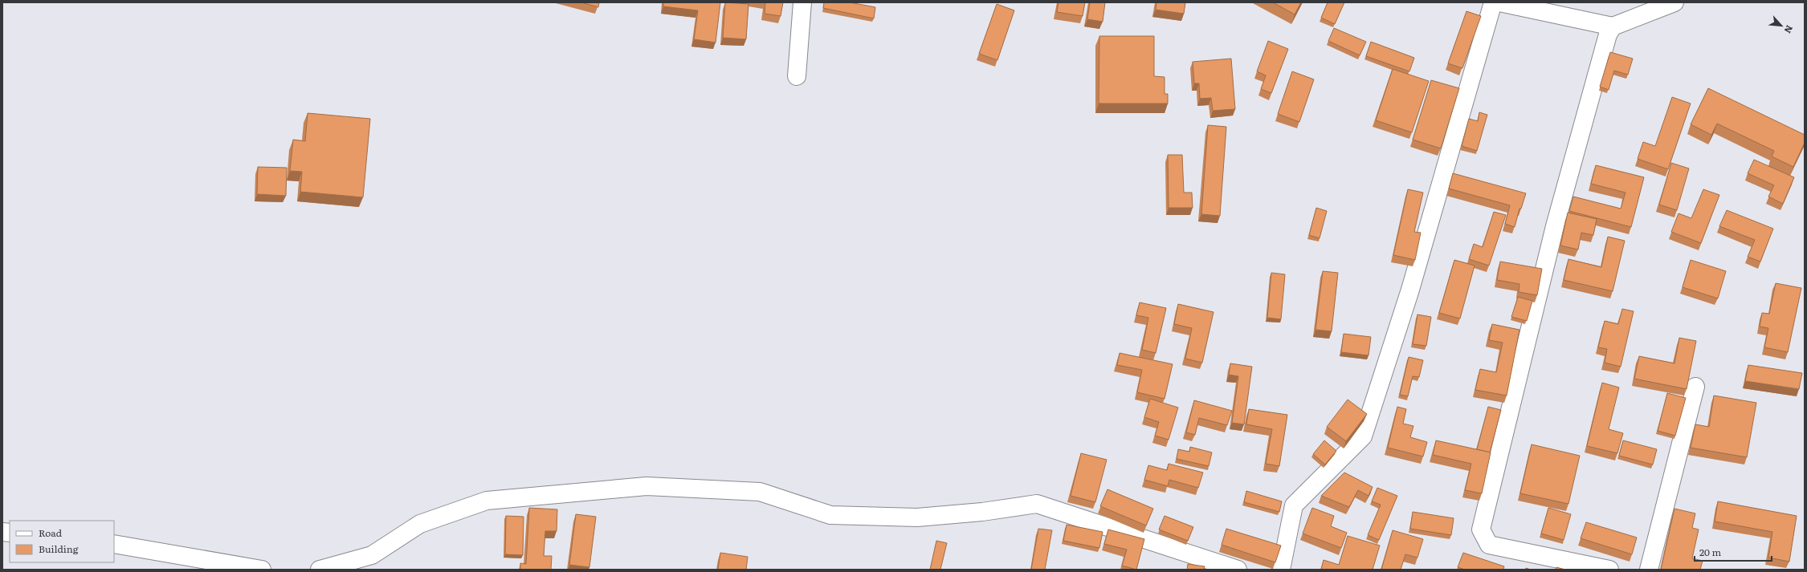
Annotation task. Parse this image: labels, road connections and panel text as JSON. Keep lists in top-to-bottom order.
{
  "legend": ["Road", "Building"],
  "scale_bar": "20 m",
  "north": "bottom right"
}
